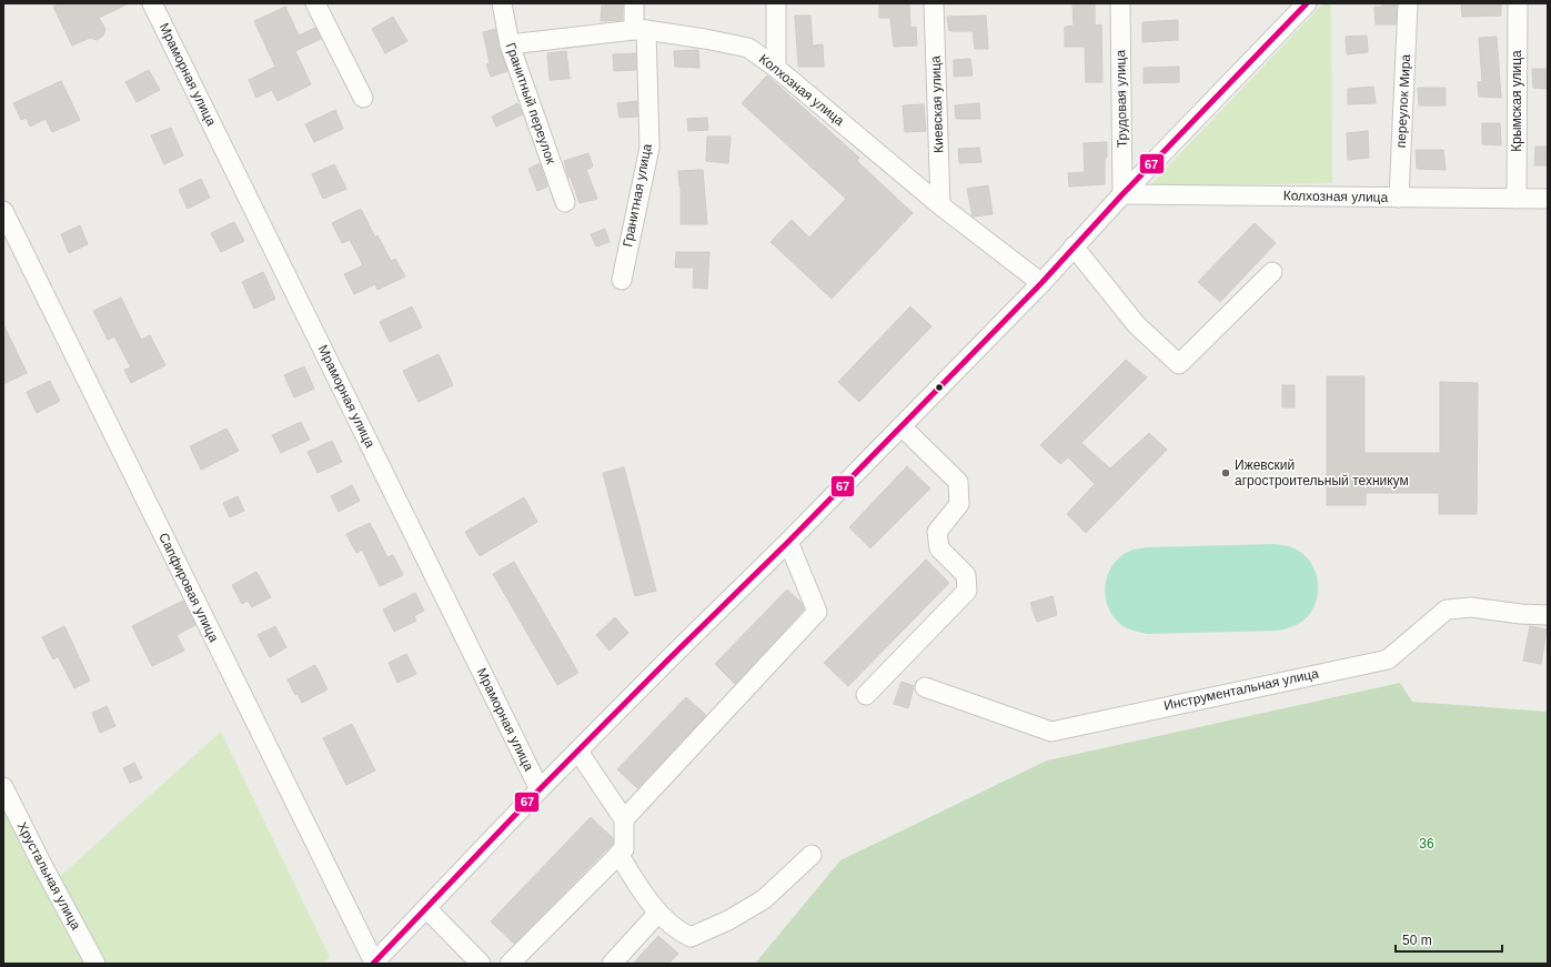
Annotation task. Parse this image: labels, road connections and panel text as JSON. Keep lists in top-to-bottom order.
{
  "streets": {
    "street": [
      "Мраморная улица",
      "Колхозная улица",
      "Трудовая улица",
      "переулок Мира",
      "Крымская улица",
      "Гранитный переулок",
      "Киевская улица",
      "Гранитная улица",
      "Сапфировая улица",
      "Инструментальная улица",
      "Хрустальная улица"
    ]
  },
  "crossings": [
    ["Колхозная улица", "Трудовая улица"],
    ["Колхозная улица", "переулок Мира"],
    ["Колхозная улица", "Крымская улица"],
    ["Колхозная улица", "Гранитный переулок"],
    ["Колхозная улица", "Киевская улица"],
    ["Колхозная улица", "Гранитная улица"]
  ],
  "parks": ["36"],
  "places": ["Ижевский агростроительный техникум"],
  "lines": ["transit line 67"],
  "scale_bar": "50 m"
}
